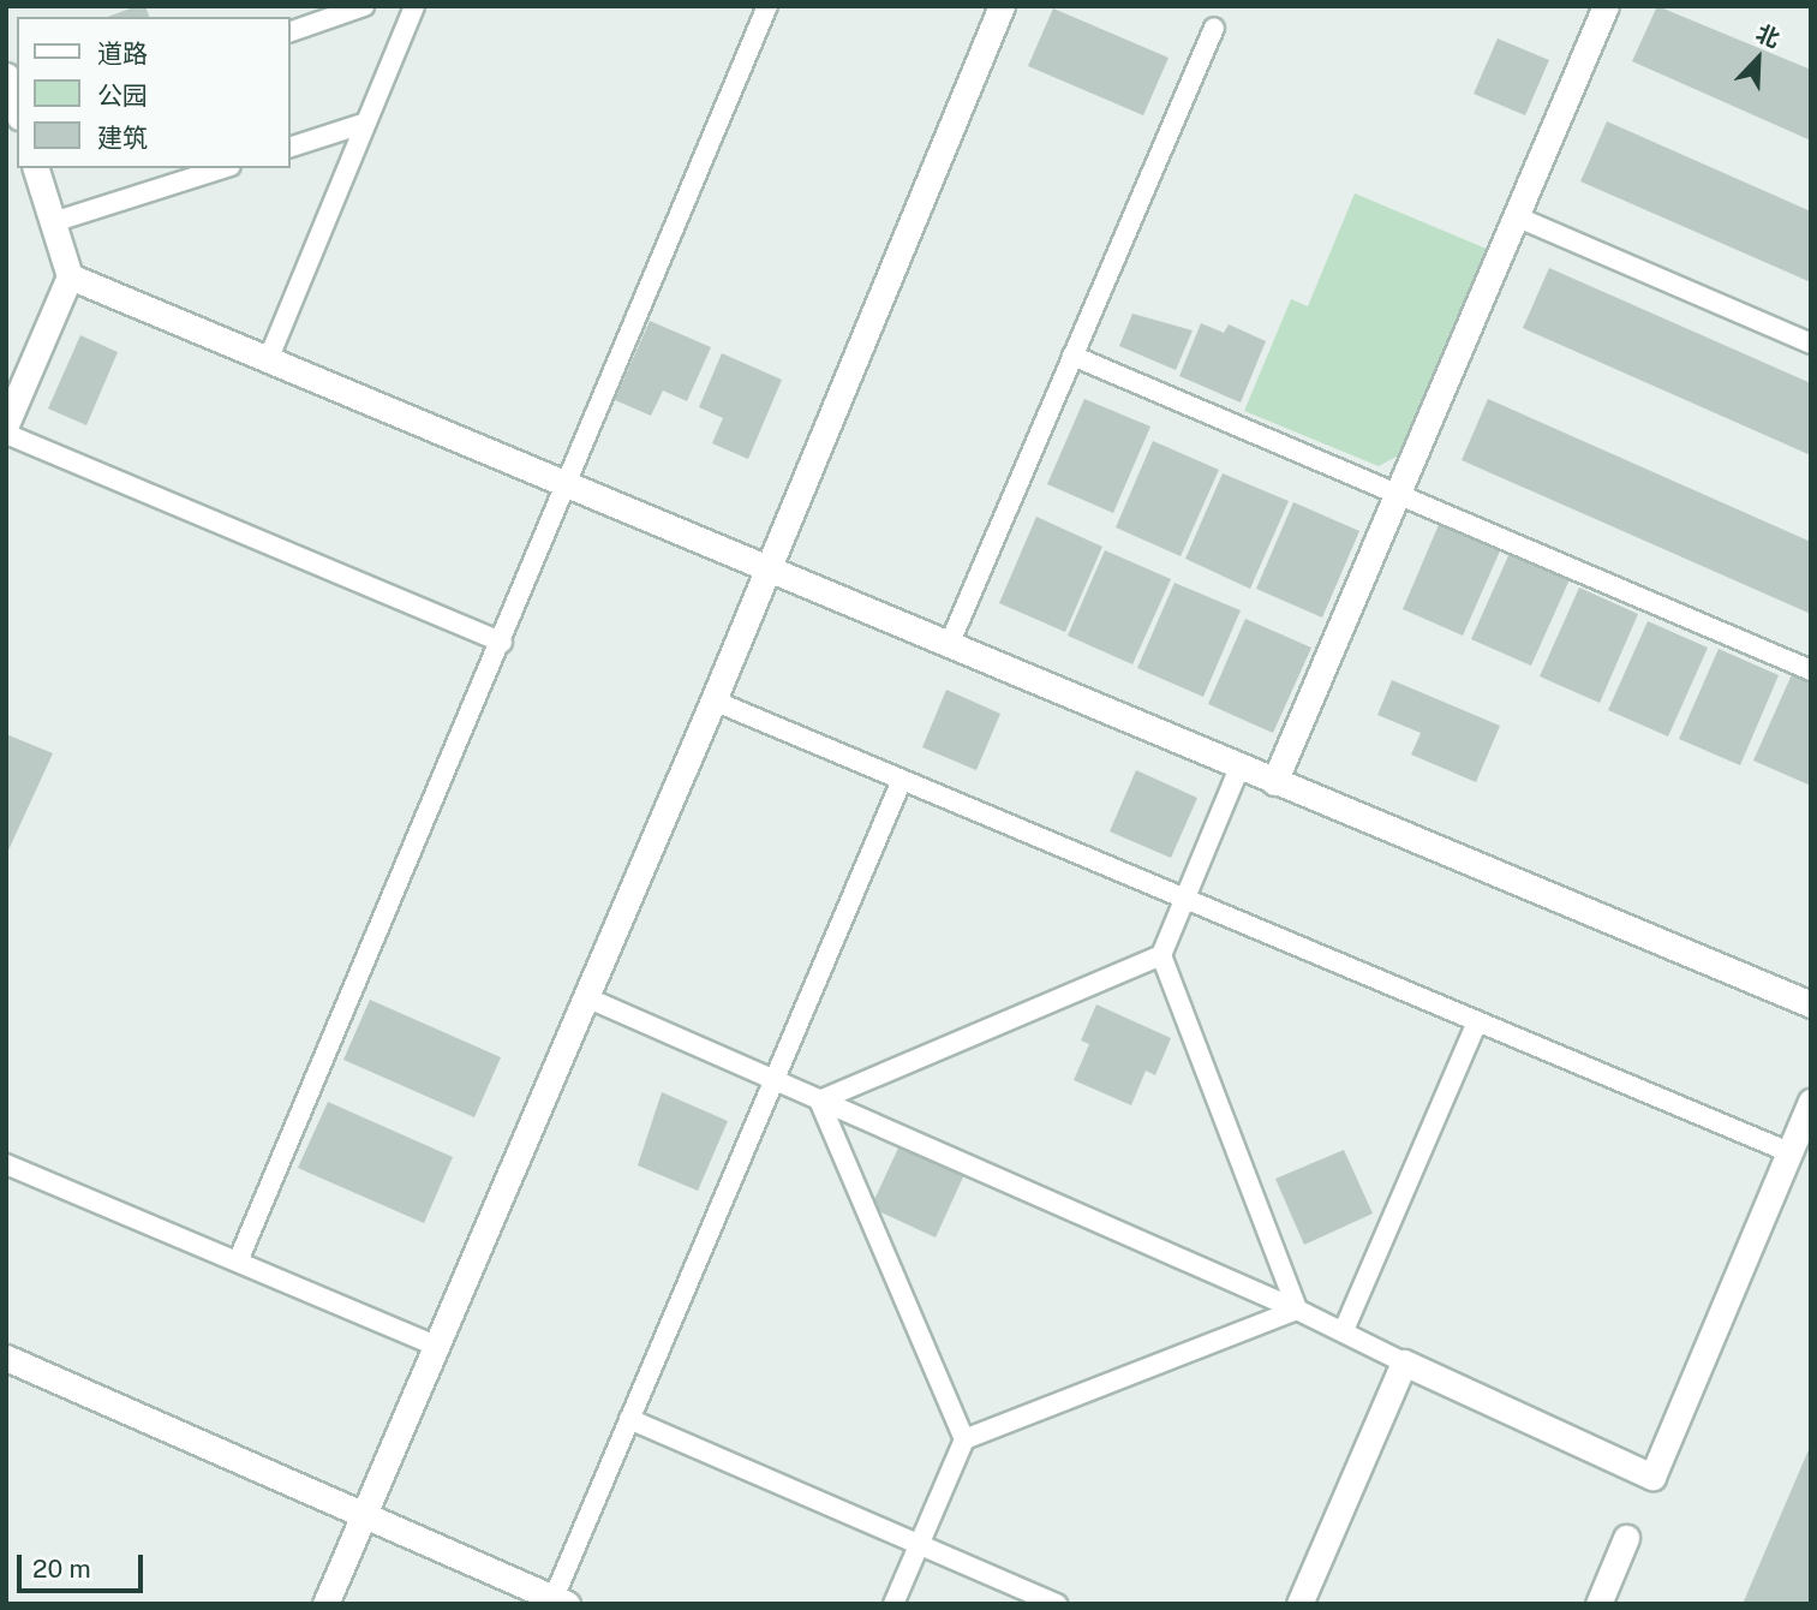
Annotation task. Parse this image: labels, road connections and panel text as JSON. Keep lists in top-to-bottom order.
{
  "legend": ["道路", "公园", "建筑"],
  "scale_bar": "20 m",
  "north": "top right"
}
